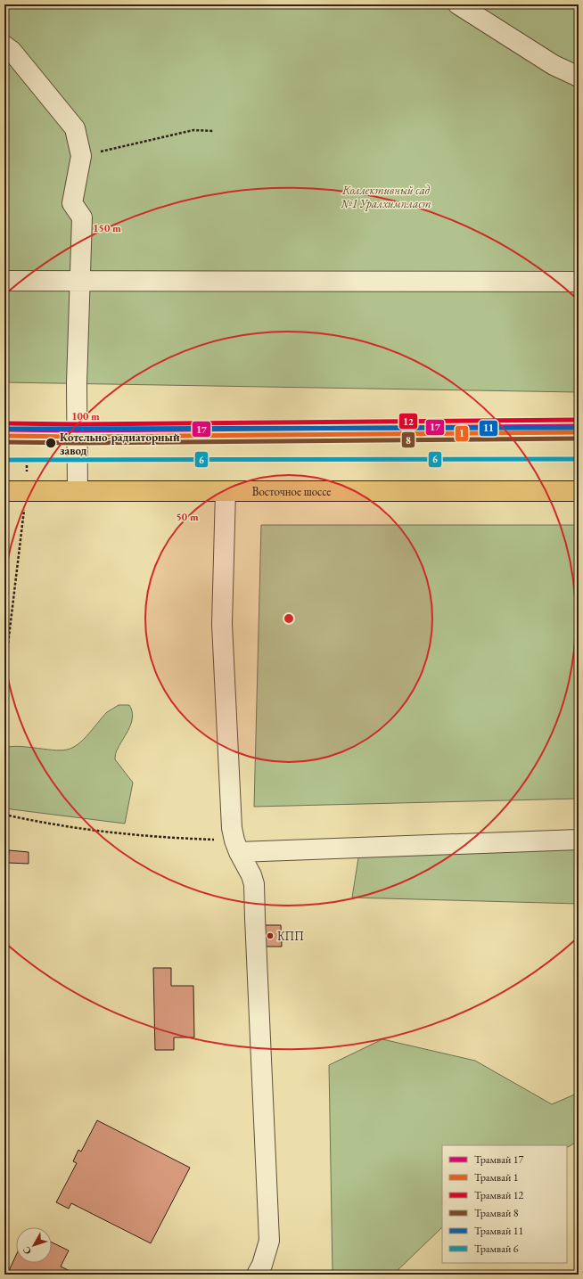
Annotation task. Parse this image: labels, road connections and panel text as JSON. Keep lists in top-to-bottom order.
{
  "streets": {
    "main road": ["Восточное шоссе"]
  },
  "parks": ["Коллективный сад №1 Уралхимпласт"],
  "places": ["Котельно-радиаторный завод", "КПП"],
  "lines": [
    "tram line 12",
    "tram line 17",
    "tram line 11",
    "tram line 1",
    "tram line 8",
    "tram line 6"
  ],
  "legend": [
    "Трамвай 17",
    "Трамвай 1",
    "Трамвай 12",
    "Трамвай 8",
    "Трамвай 11",
    "Трамвай 6"
  ],
  "north": "bottom left",
  "rings": ["150 m", "100 m", "50 m"]
}
